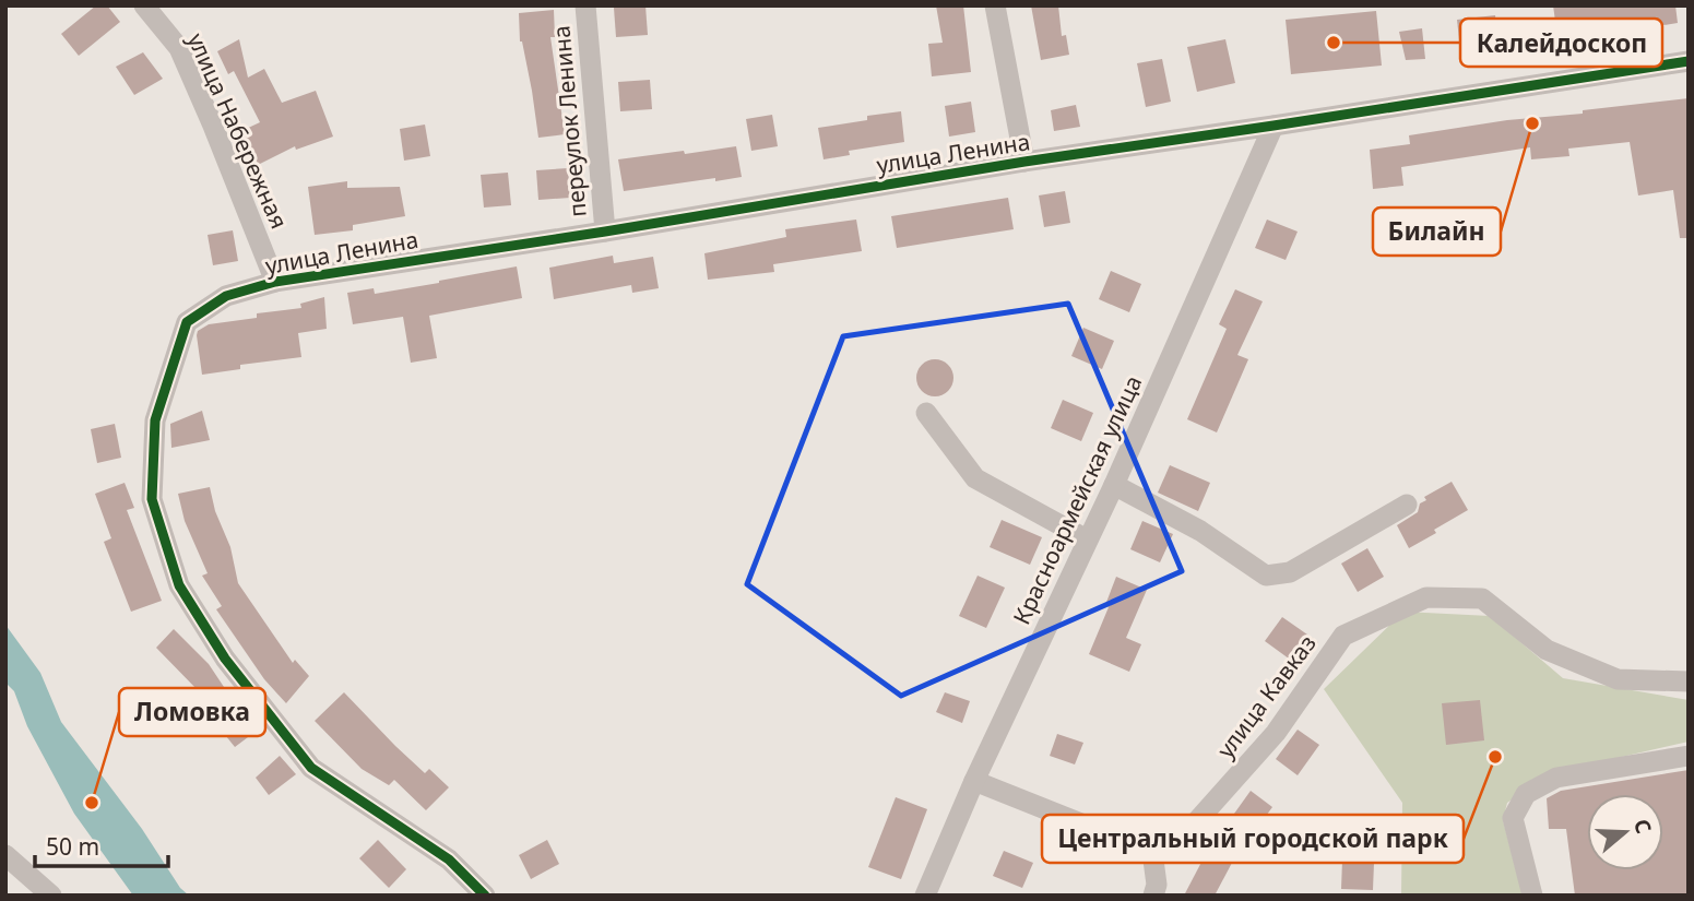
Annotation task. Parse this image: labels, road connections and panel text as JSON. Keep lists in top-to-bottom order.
{
  "streets": {
    "street": [
      "переулок Ленина",
      "улица Набережная",
      "улица Ленина",
      "Красноармейская улица",
      "улица Кавказ"
    ]
  },
  "crossings": [
    ["переулок Ленина", "улица Ленина"],
    ["улица Набережная", "улица Ленина"],
    ["улица Ленина", "Красноармейская улица"]
  ],
  "places": [
    "Калейдоскоп",
    "Билайн",
    "Центральный городской парк",
    "Ломовка"
  ],
  "scale_bar": "50 m",
  "north": "right"
}
